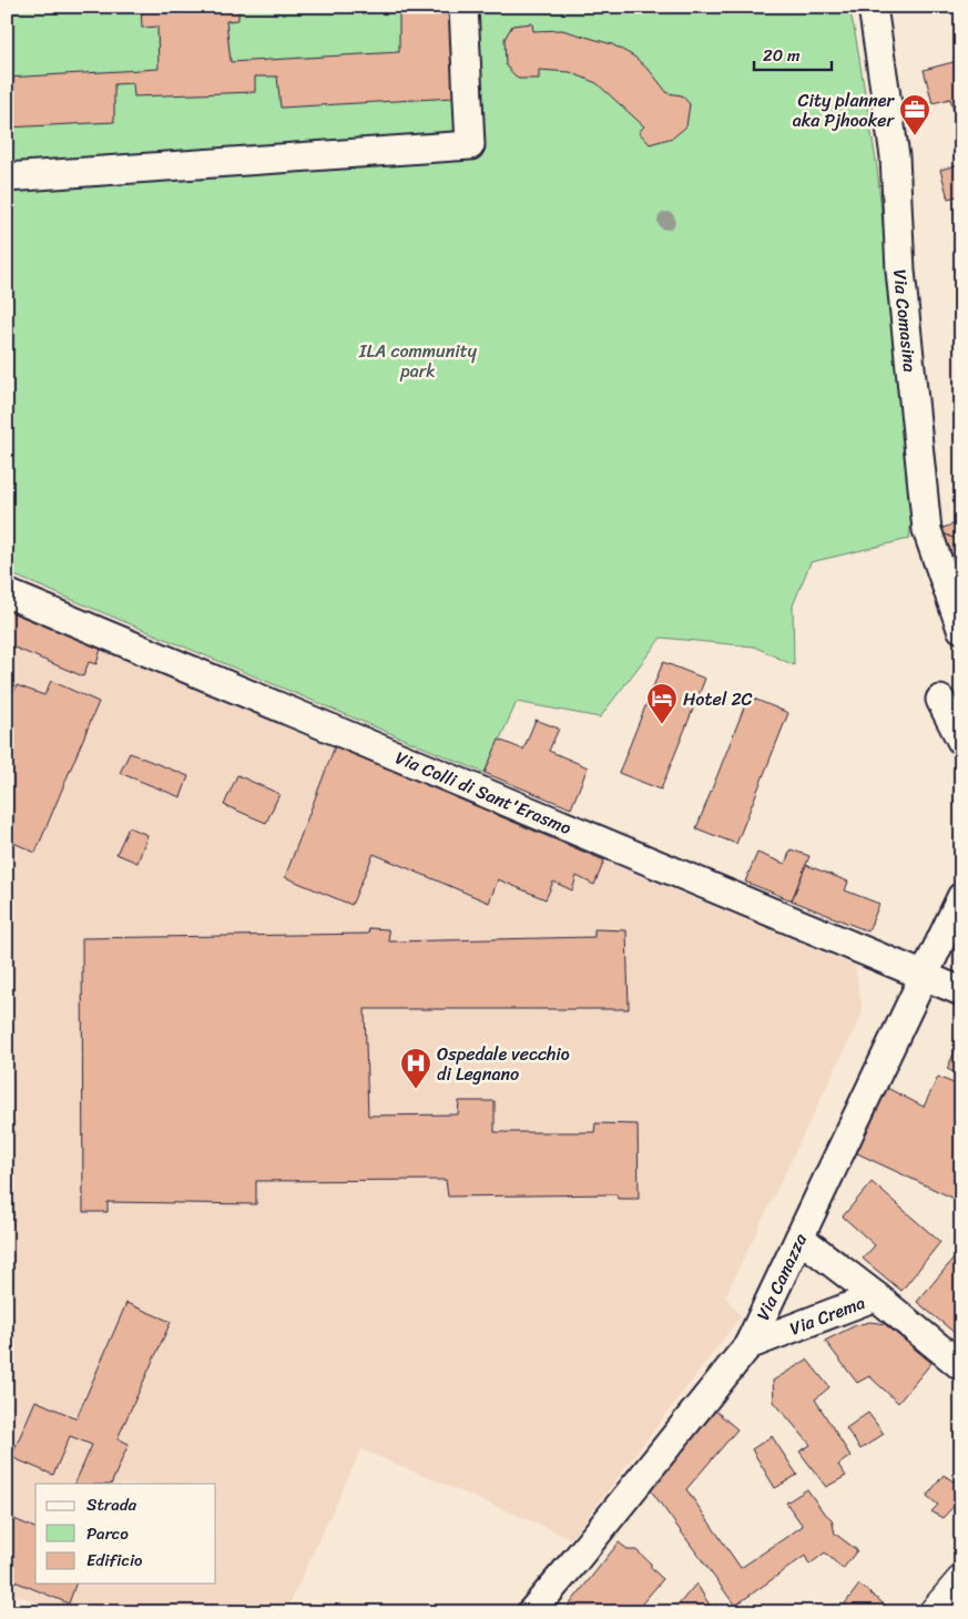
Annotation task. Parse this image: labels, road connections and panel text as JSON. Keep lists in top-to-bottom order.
{
  "streets": {
    "street": [
      "Via Comasina",
      "Via Colli di Sant'Erasmo",
      "Via Canazza",
      "Via Crema"
    ]
  },
  "crossings": [
    ["Via Colli di Sant'Erasmo", "Via Canazza"],
    ["Via Canazza", "Via Crema"]
  ],
  "parks": ["ILA community park"],
  "places": {
    "office": ["City planner aka Pjhooker"],
    "hotel": ["Hotel 2C"],
    "hospital": ["Ospedale vecchio di Legnano"]
  },
  "legend": ["Strada", "Parco", "Edificio"],
  "scale_bar": "20 m"
}
